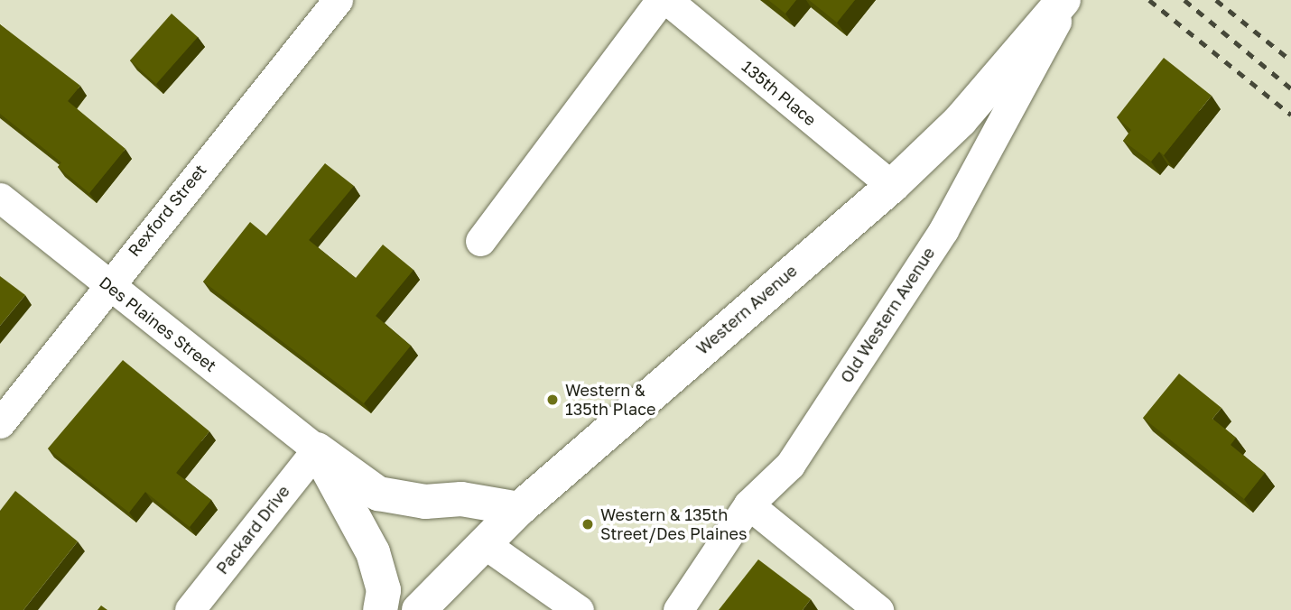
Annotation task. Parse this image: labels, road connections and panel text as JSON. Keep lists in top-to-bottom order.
{
  "streets": {
    "main road": ["Western Avenue"],
    "street": [
      "135th Place",
      "Rexford Street",
      "Old Western Avenue",
      "Des Plaines Street",
      "Packard Drive"
    ]
  },
  "crossings": [
    ["135th Place", "Western Avenue"],
    ["Rexford Street", "Des Plaines Street"],
    ["Western Avenue", "Old Western Avenue"],
    ["Des Plaines Street", "Packard Drive"]
  ],
  "places": ["Western & 135th Place", "Western & 135th Street/Des Plaines"]
}
